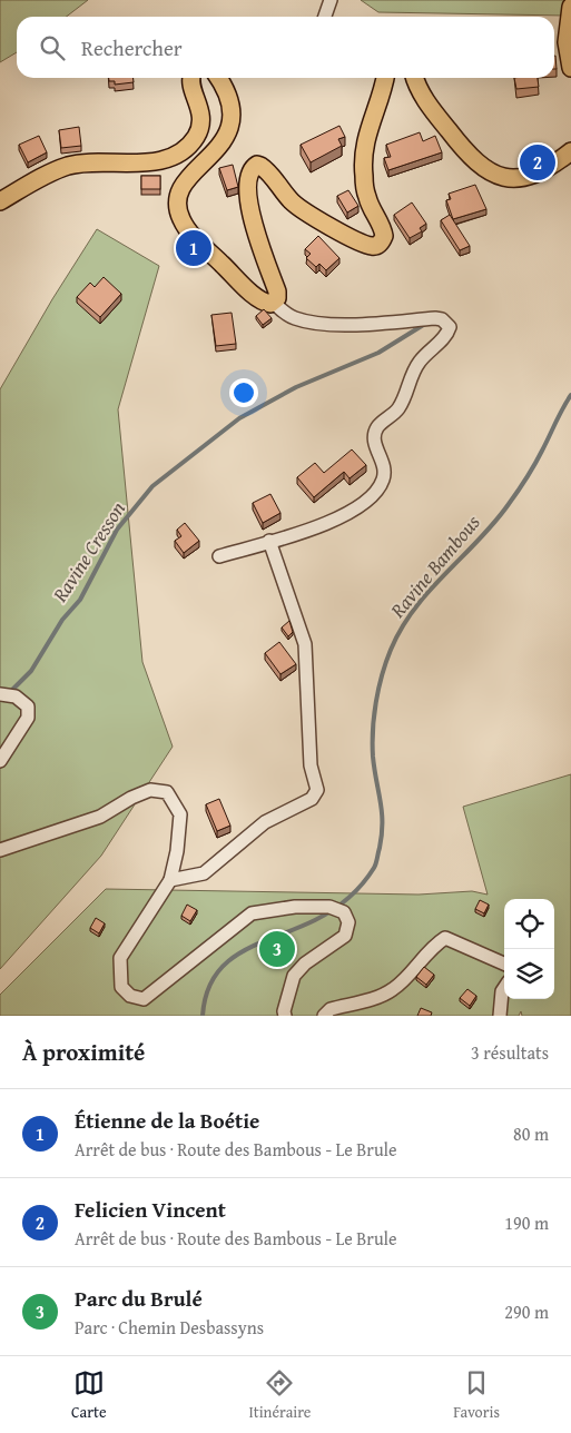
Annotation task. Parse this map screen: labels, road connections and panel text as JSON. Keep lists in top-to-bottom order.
{
  "water": ["Ravine Cresson", "Ravine Bambous"],
  "page": {
    "search": "Rechercher",
    "pins": ["2", "1", "3"],
    "heading": ["À proximité", "3 résultats"],
    "list": [
      {
        "mark": "1",
        "name": "Étienne de la Boétie",
        "note": "Arrêt de bus · Route des Bambous - Le Brule",
        "value": "80 m"
      },
      {
        "mark": "2",
        "name": "Felicien Vincent",
        "note": "Arrêt de bus · Route des Bambous - Le Brule",
        "value": "190 m"
      },
      {
        "mark": "3",
        "name": "Parc du Brulé",
        "note": "Parc · Chemin Desbassyns",
        "value": "290 m"
      }
    ],
    "nav": ["Carte", "Itinéraire", "Favoris"]
  }
}
